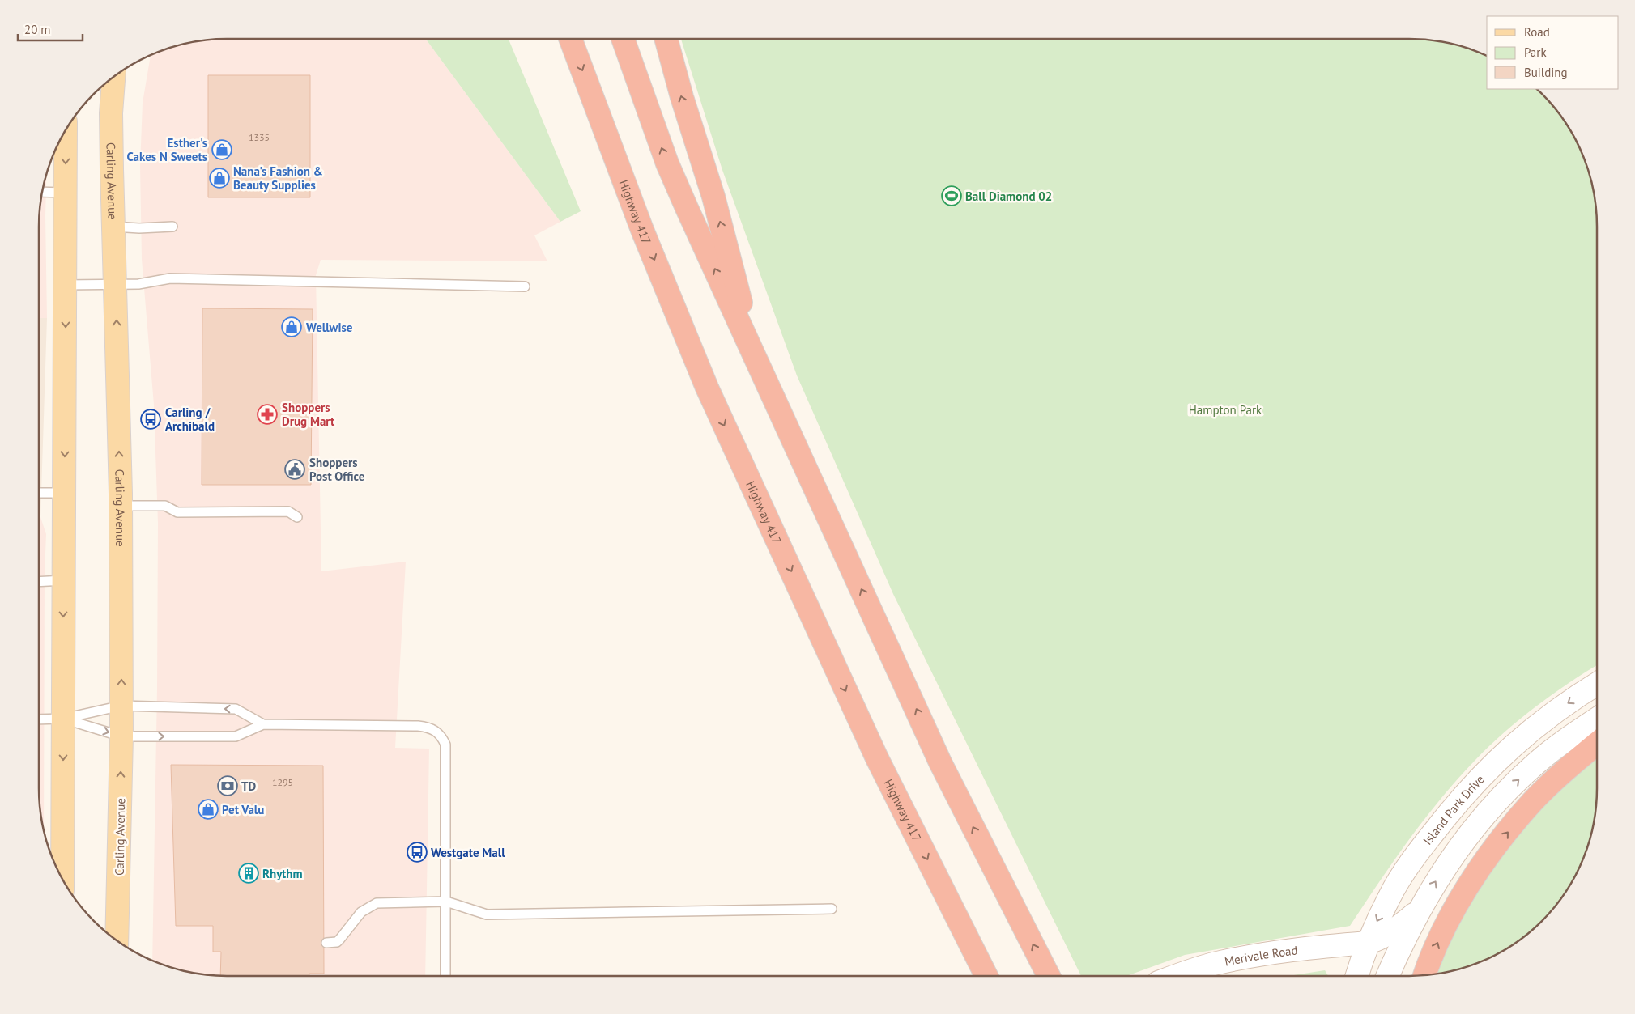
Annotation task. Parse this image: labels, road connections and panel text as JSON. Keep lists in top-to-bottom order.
{
  "streets": {
    "highway": ["Highway 417"],
    "main road": ["Carling Avenue", "Island Park Drive", "Merivale Road"]
  },
  "crossings": [
    ["Island Park Drive", "Merivale Road"]
  ],
  "parks": ["Hampton Park"],
  "places": {
    "shop": [
      "Esther's Cakes N Sweets",
      "Nana's Fashion & Beauty Supplies",
      "Wellwise",
      "Pet Valu"
    ],
    "sports": ["Ball Diamond 02"],
    "pharmacy": ["Shoppers Drug Mart"],
    "bus stop": ["Carling / Archibald", "Westgate Mall"],
    "public building": ["Shoppers Post Office"],
    "bank": ["TD"],
    "building": ["Rhythm"]
  },
  "house_numbers": ["1335", "1295"],
  "legend": ["Road", "Park", "Building"],
  "scale_bar": "20 m"
}
